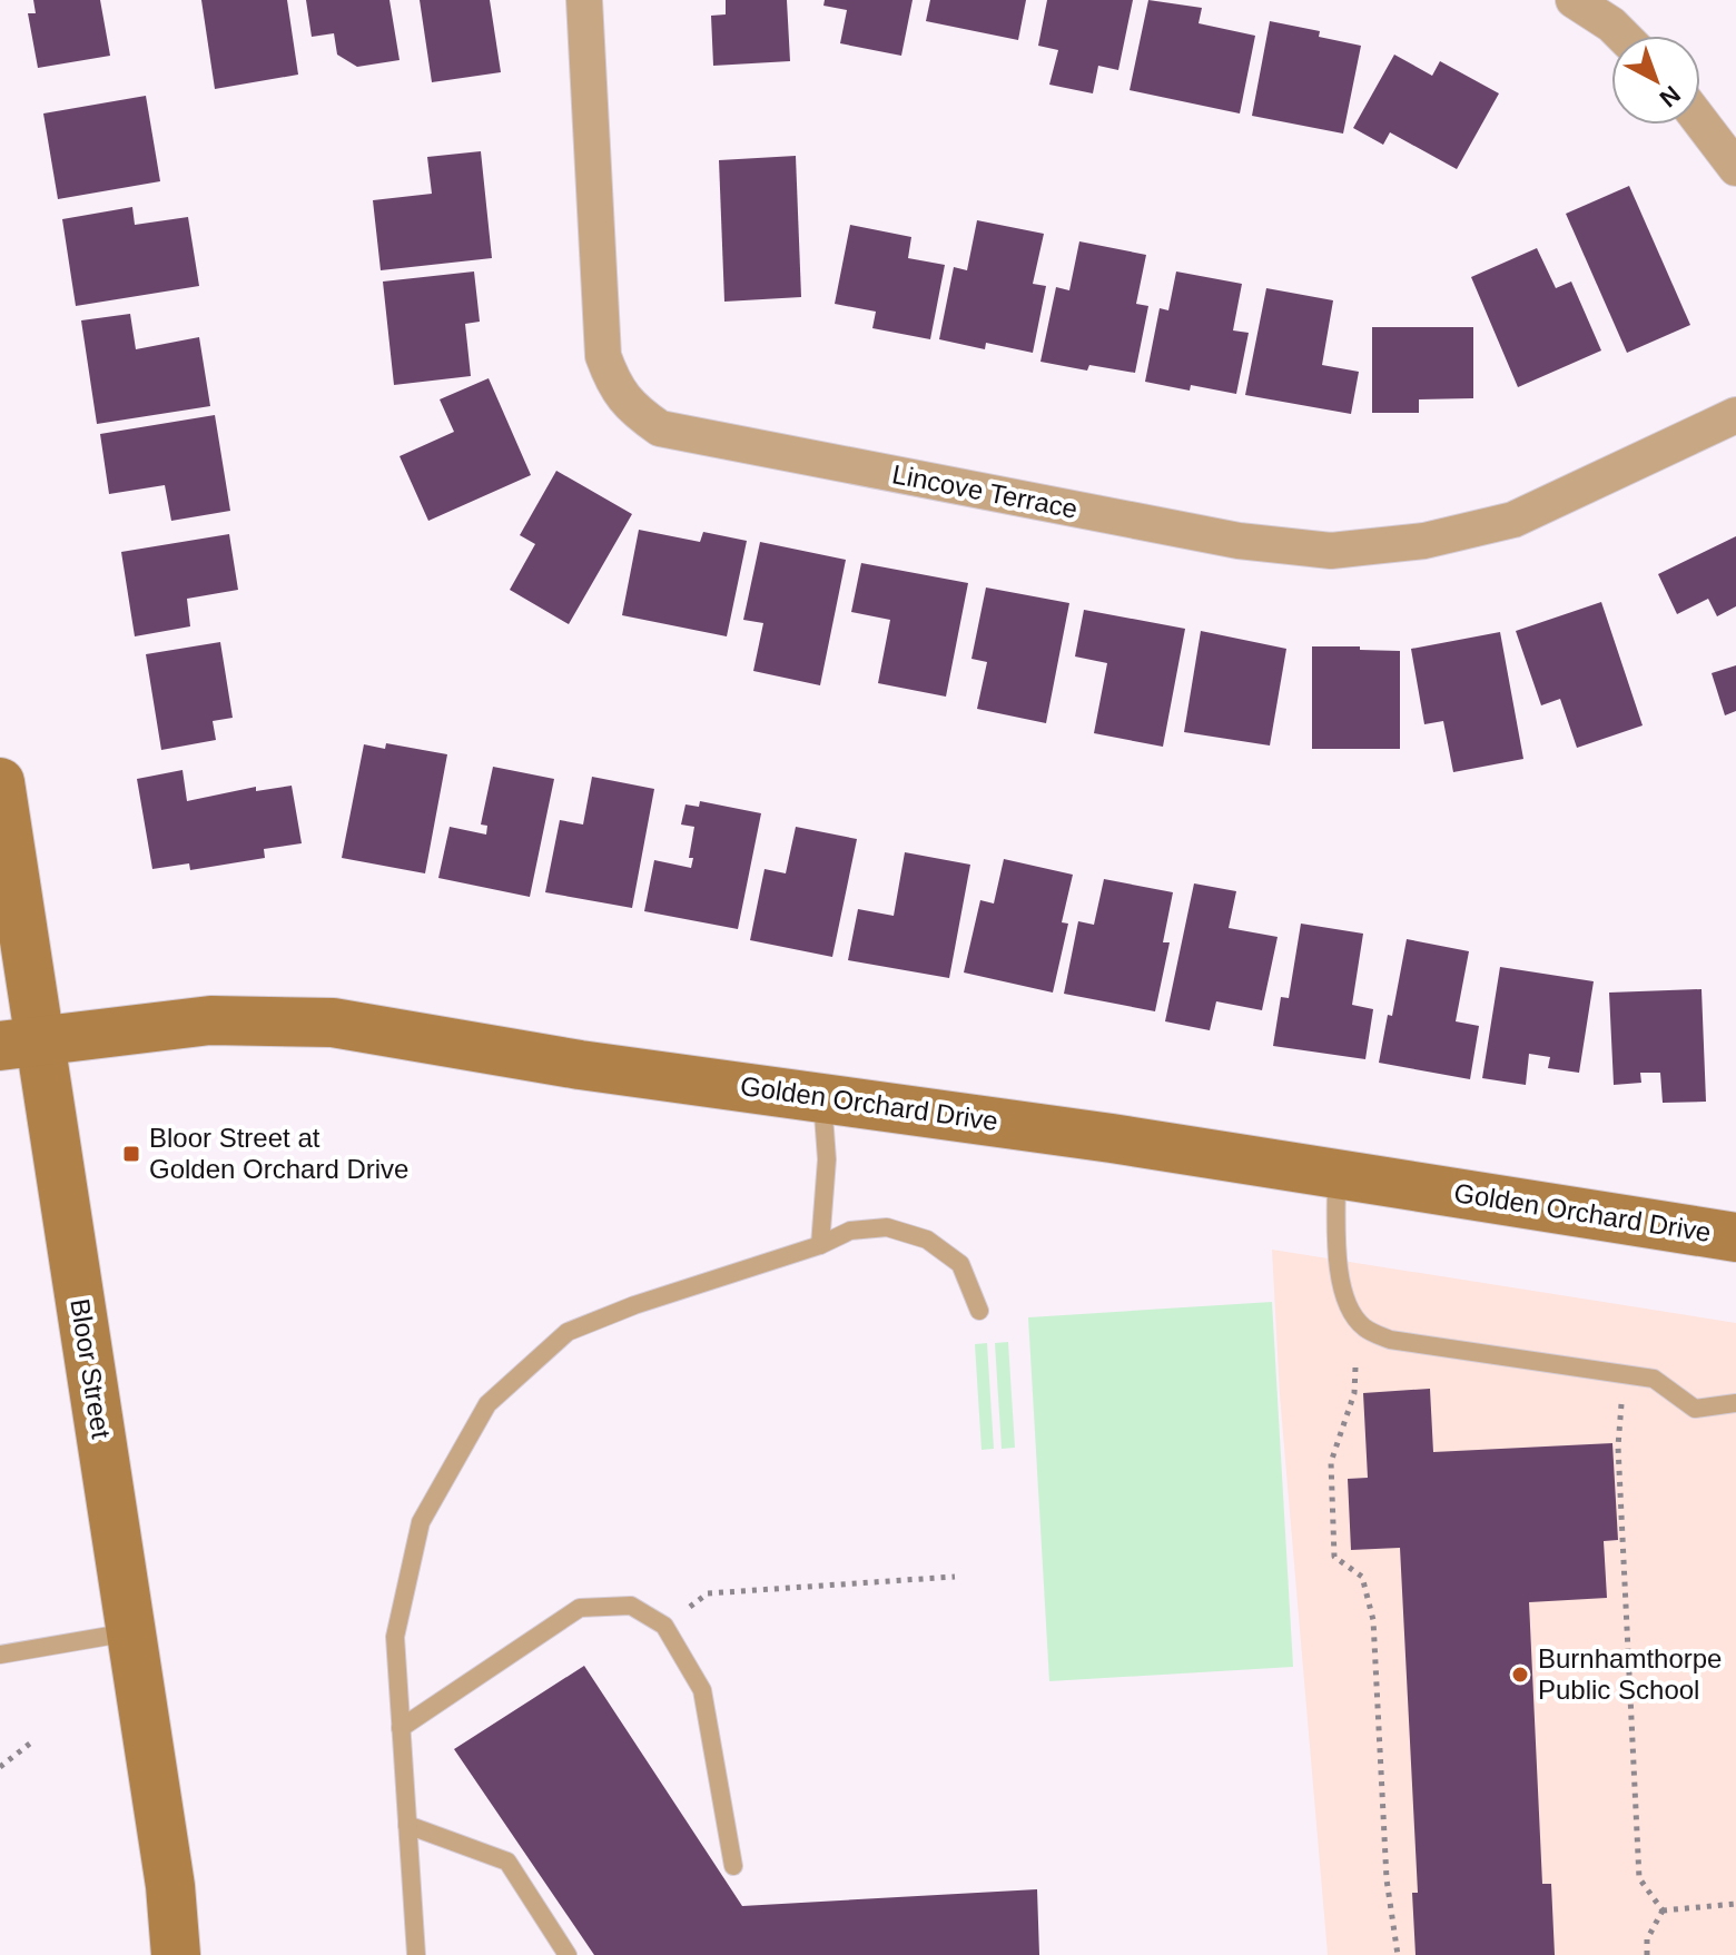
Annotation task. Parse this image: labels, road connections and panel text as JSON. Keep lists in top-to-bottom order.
{
  "streets": {
    "street": ["Lincove Terrace", "Golden Orchard Drive", "Bloor Street"]
  },
  "crossings": [
    ["Golden Orchard Drive", "Bloor Street"]
  ],
  "places": {
    "transit": ["Bloor Street at Golden Orchard Drive"],
    "other": ["Burnhamthorpe Public School"]
  },
  "north": "bottom right"
}
